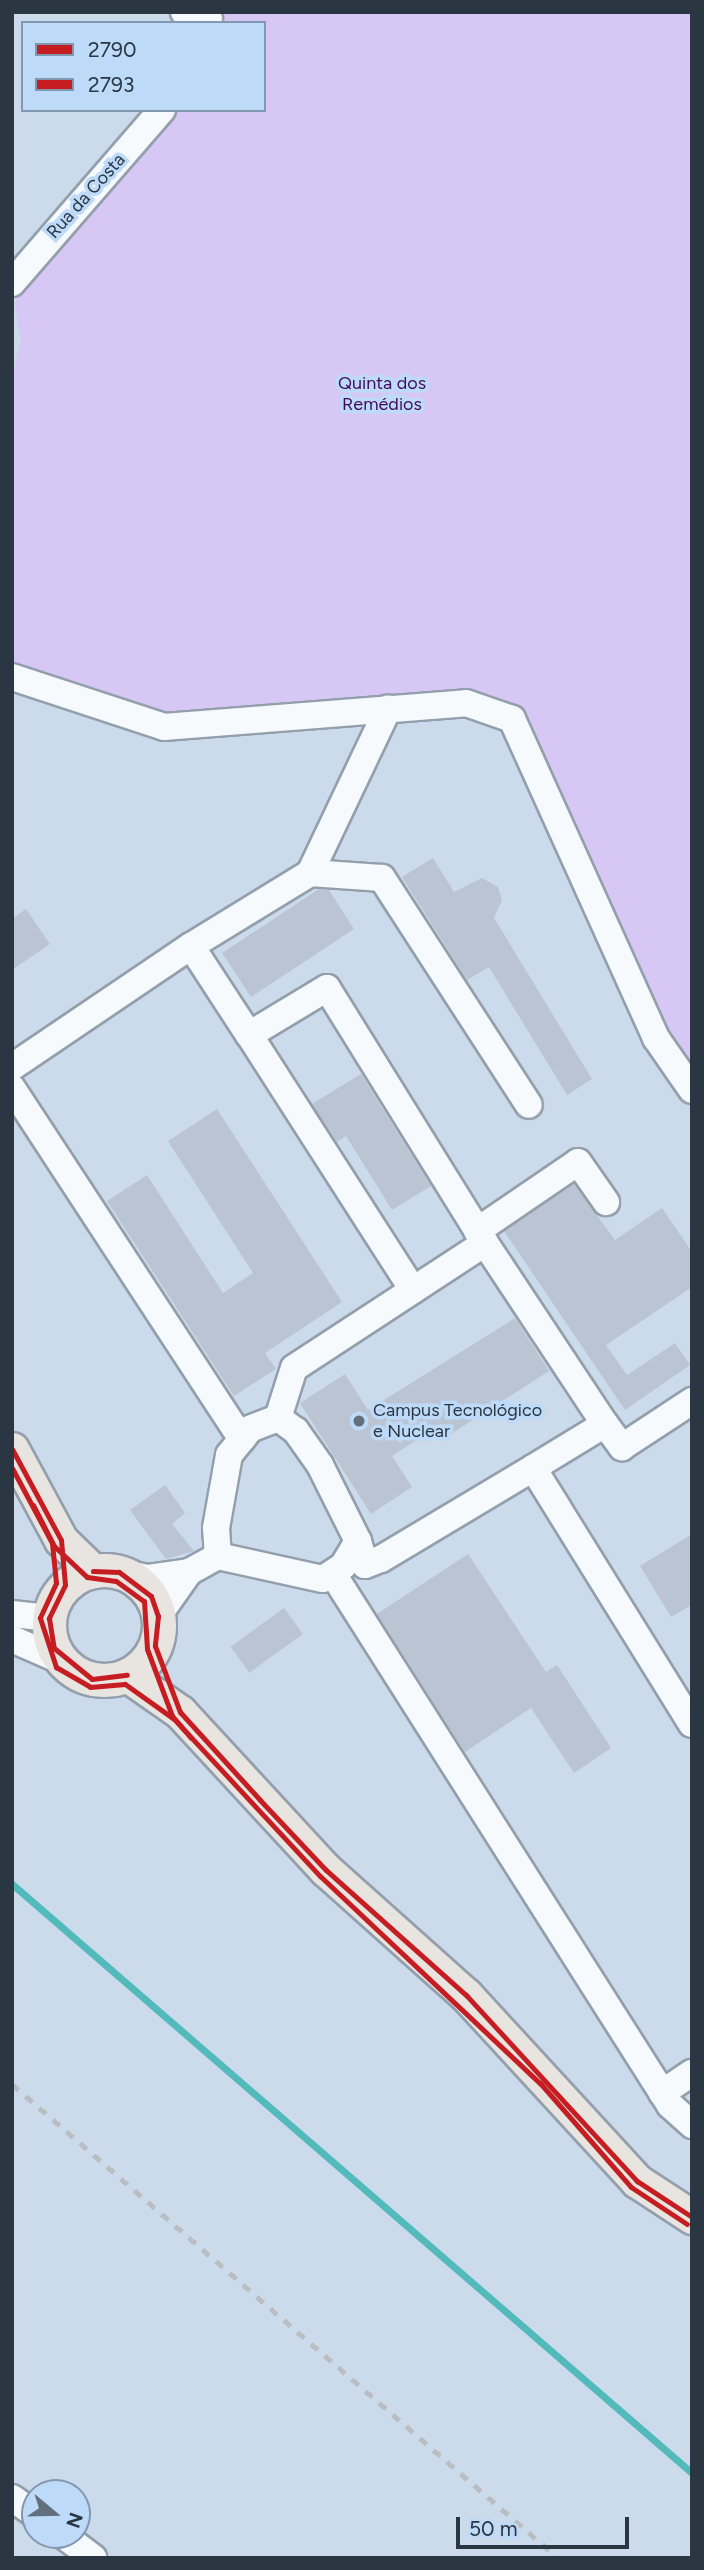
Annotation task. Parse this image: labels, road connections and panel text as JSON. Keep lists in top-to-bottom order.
{
  "streets": {
    "street": ["Rua da Costa"]
  },
  "parks": ["Quinta dos Remédios"],
  "places": ["Campus Tecnológico e Nuclear"],
  "lines": ["transit line 2790", "transit line 2793"],
  "legend": ["2790", "2793"],
  "scale_bar": "50 m",
  "north": "right"
}
